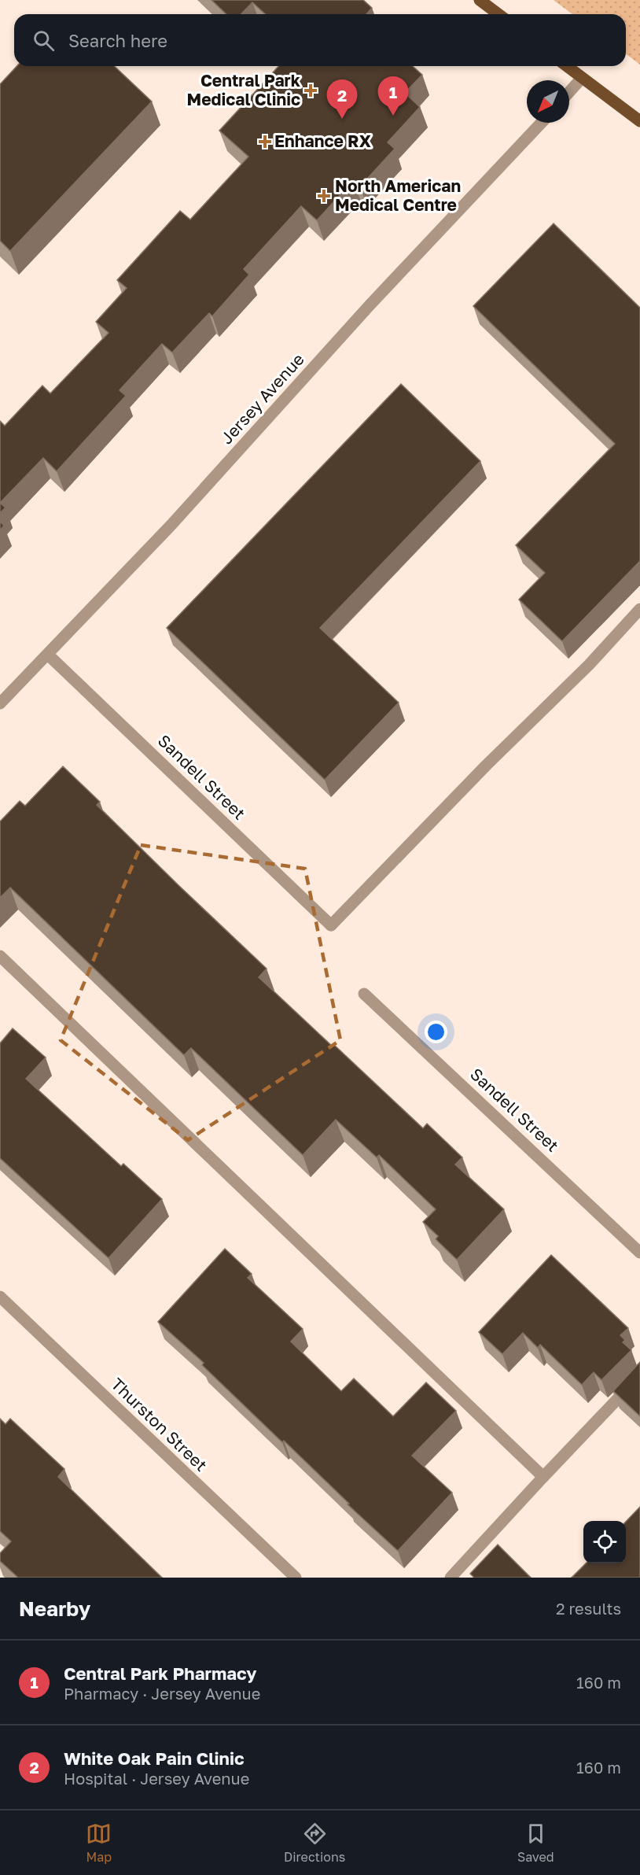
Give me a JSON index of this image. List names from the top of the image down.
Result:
{
  "streets": {
    "street": ["Jersey Avenue", "Sandell Street", "Thurston Street"]
  },
  "crossings": [
    ["Jersey Avenue", "Sandell Street"]
  ],
  "places": {
    "health": ["Central Park Medical Clinic", "Enhance RX", "North American Medical Centre"]
  },
  "north": "bottom left",
  "page": {
    "search": "Search here",
    "pins": ["1", "2"],
    "heading": ["Nearby", "2 results"],
    "list": [
      {
        "mark": "1",
        "name": "Central Park Pharmacy",
        "note": "Pharmacy · Jersey Avenue",
        "value": "160 m"
      },
      {
        "mark": "2",
        "name": "White Oak Pain Clinic",
        "note": "Hospital · Jersey Avenue",
        "value": "160 m"
      }
    ],
    "nav": ["Map", "Directions", "Saved"]
  }
}
